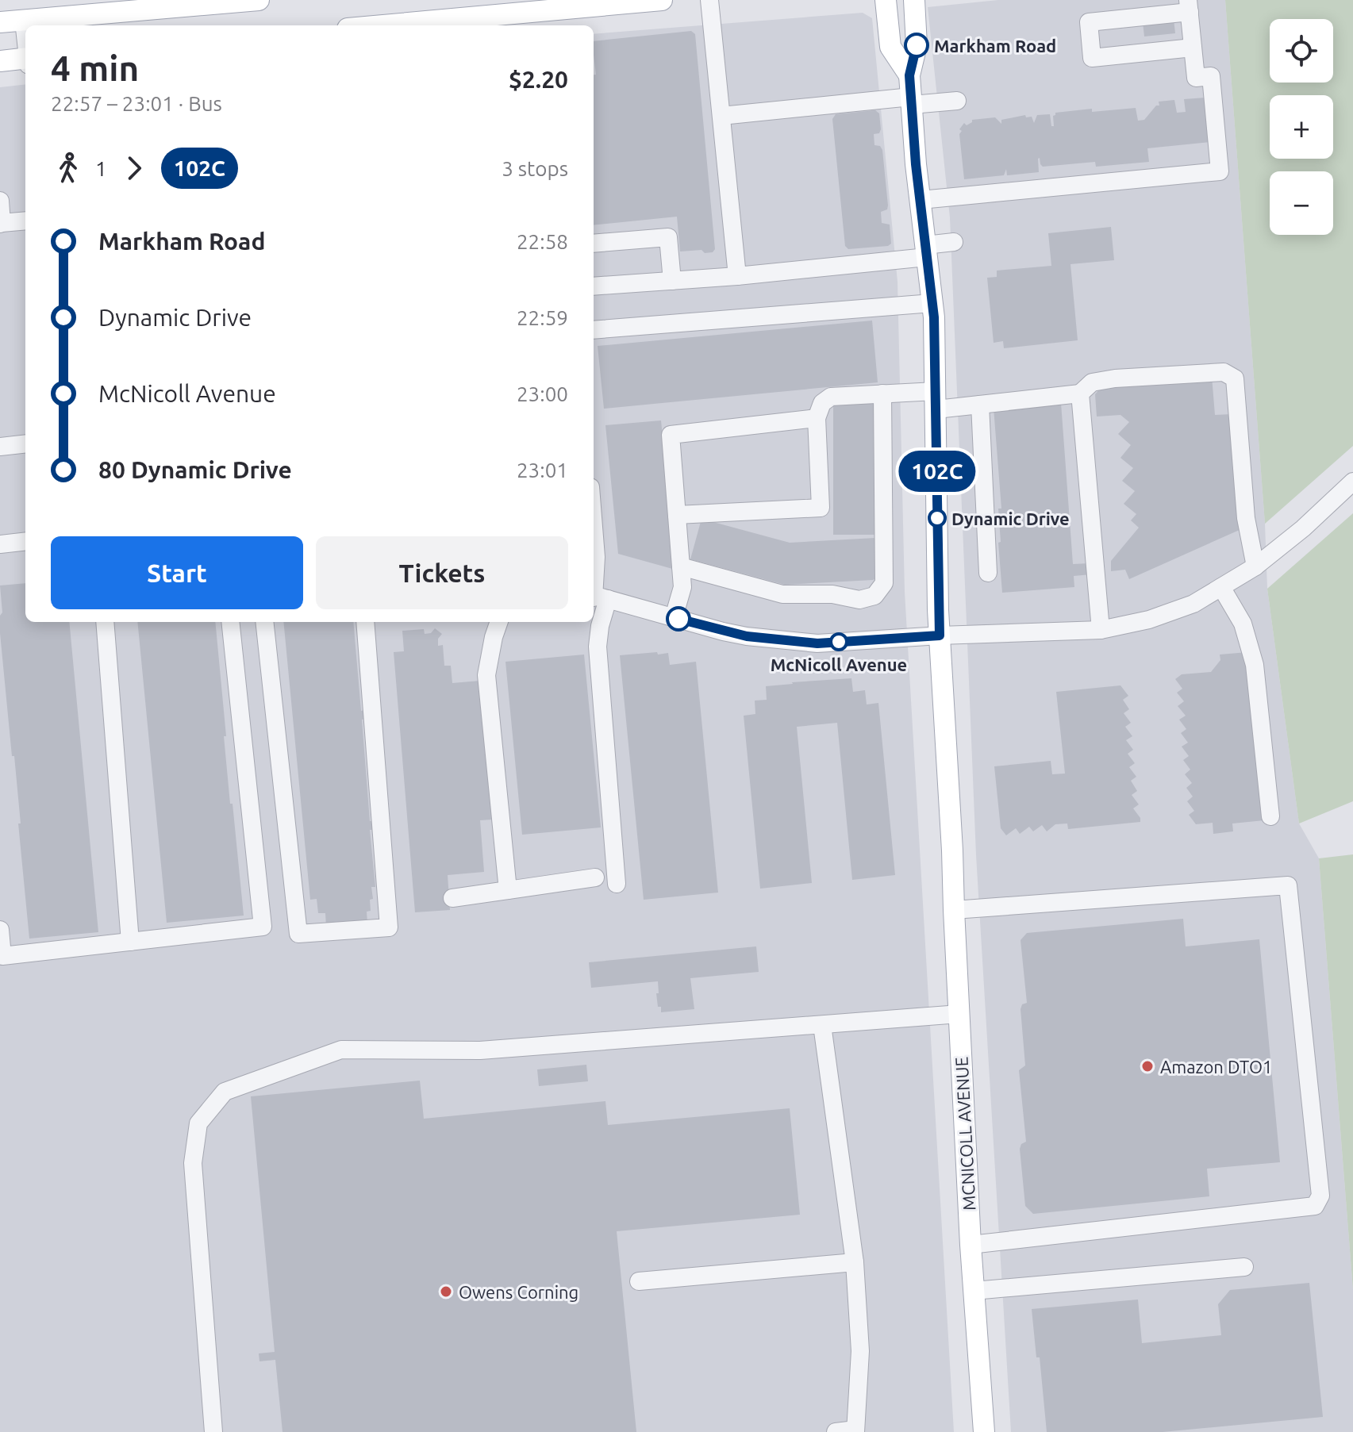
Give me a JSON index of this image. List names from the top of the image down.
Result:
{
  "streets": {
    "main road": ["MCNICOLL AVENUE"]
  },
  "places": [
    "Markham Road",
    "Dynamic Drive",
    "McNicoll Avenue",
    "Amazon DTO1",
    "Owens Corning"
  ],
  "lines": ["bus line 102C"],
  "page": {
    "on_map": "102C",
    "map_buttons": ["+", "−"],
    "heading": ["4 min", "22:57 – 23:01 · Bus", "$2.20"],
    "legs": ["1", "102C", "3 stops"],
    "list": [
      {
        "name": "Markham Road",
        "value": "22:58"
      },
      {
        "name": "Dynamic Drive",
        "value": "22:59"
      },
      {
        "name": "McNicoll Avenue",
        "value": "23:00"
      },
      {
        "name": "80 Dynamic Drive",
        "value": "23:01"
      }
    ],
    "buttons": ["Start", "Tickets"]
  }
}
